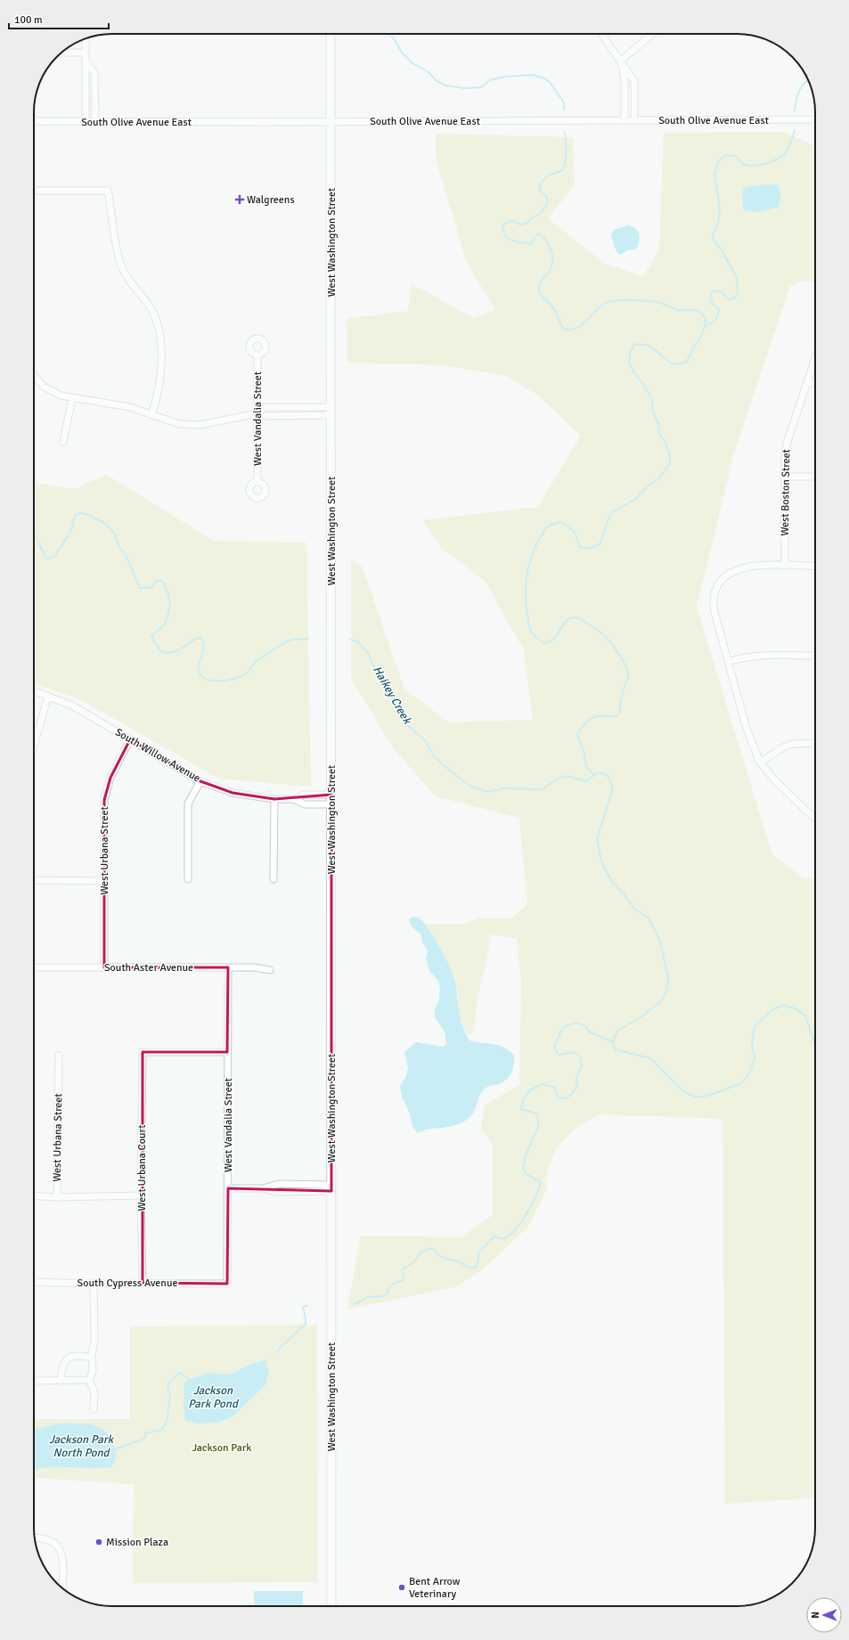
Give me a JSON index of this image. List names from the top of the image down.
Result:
{
  "streets": {
    "main road": ["West Washington Street"],
    "street": [
      "South Olive Avenue East",
      "West Vandalia Street",
      "West Boston Street",
      "South Willow Avenue",
      "West Urbana Street",
      "South Aster Avenue",
      "West Urbana Court",
      "South Cypress Avenue"
    ]
  },
  "crossings": [
    ["South Olive Avenue East", "West Washington Street"],
    ["West Washington Street", "South Willow Avenue"],
    ["West Vandalia Street", "South Aster Avenue"],
    ["West Vandalia Street", "West Urbana Court"],
    ["West Vandalia Street", "South Cypress Avenue"],
    ["South Willow Avenue", "West Urbana Street"],
    ["West Urbana Street", "South Aster Avenue"],
    ["West Urbana Court", "South Cypress Avenue"]
  ],
  "water": ["Haikey Creek", "Jackson Park Pond", "Jackson Park North Pond"],
  "parks": ["Jackson Park"],
  "places": {
    "health": ["Walgreens"],
    "other": ["Mission Plaza", "Bent Arrow Veterinary"]
  },
  "scale_bar": "100 m",
  "north": "left"
}
